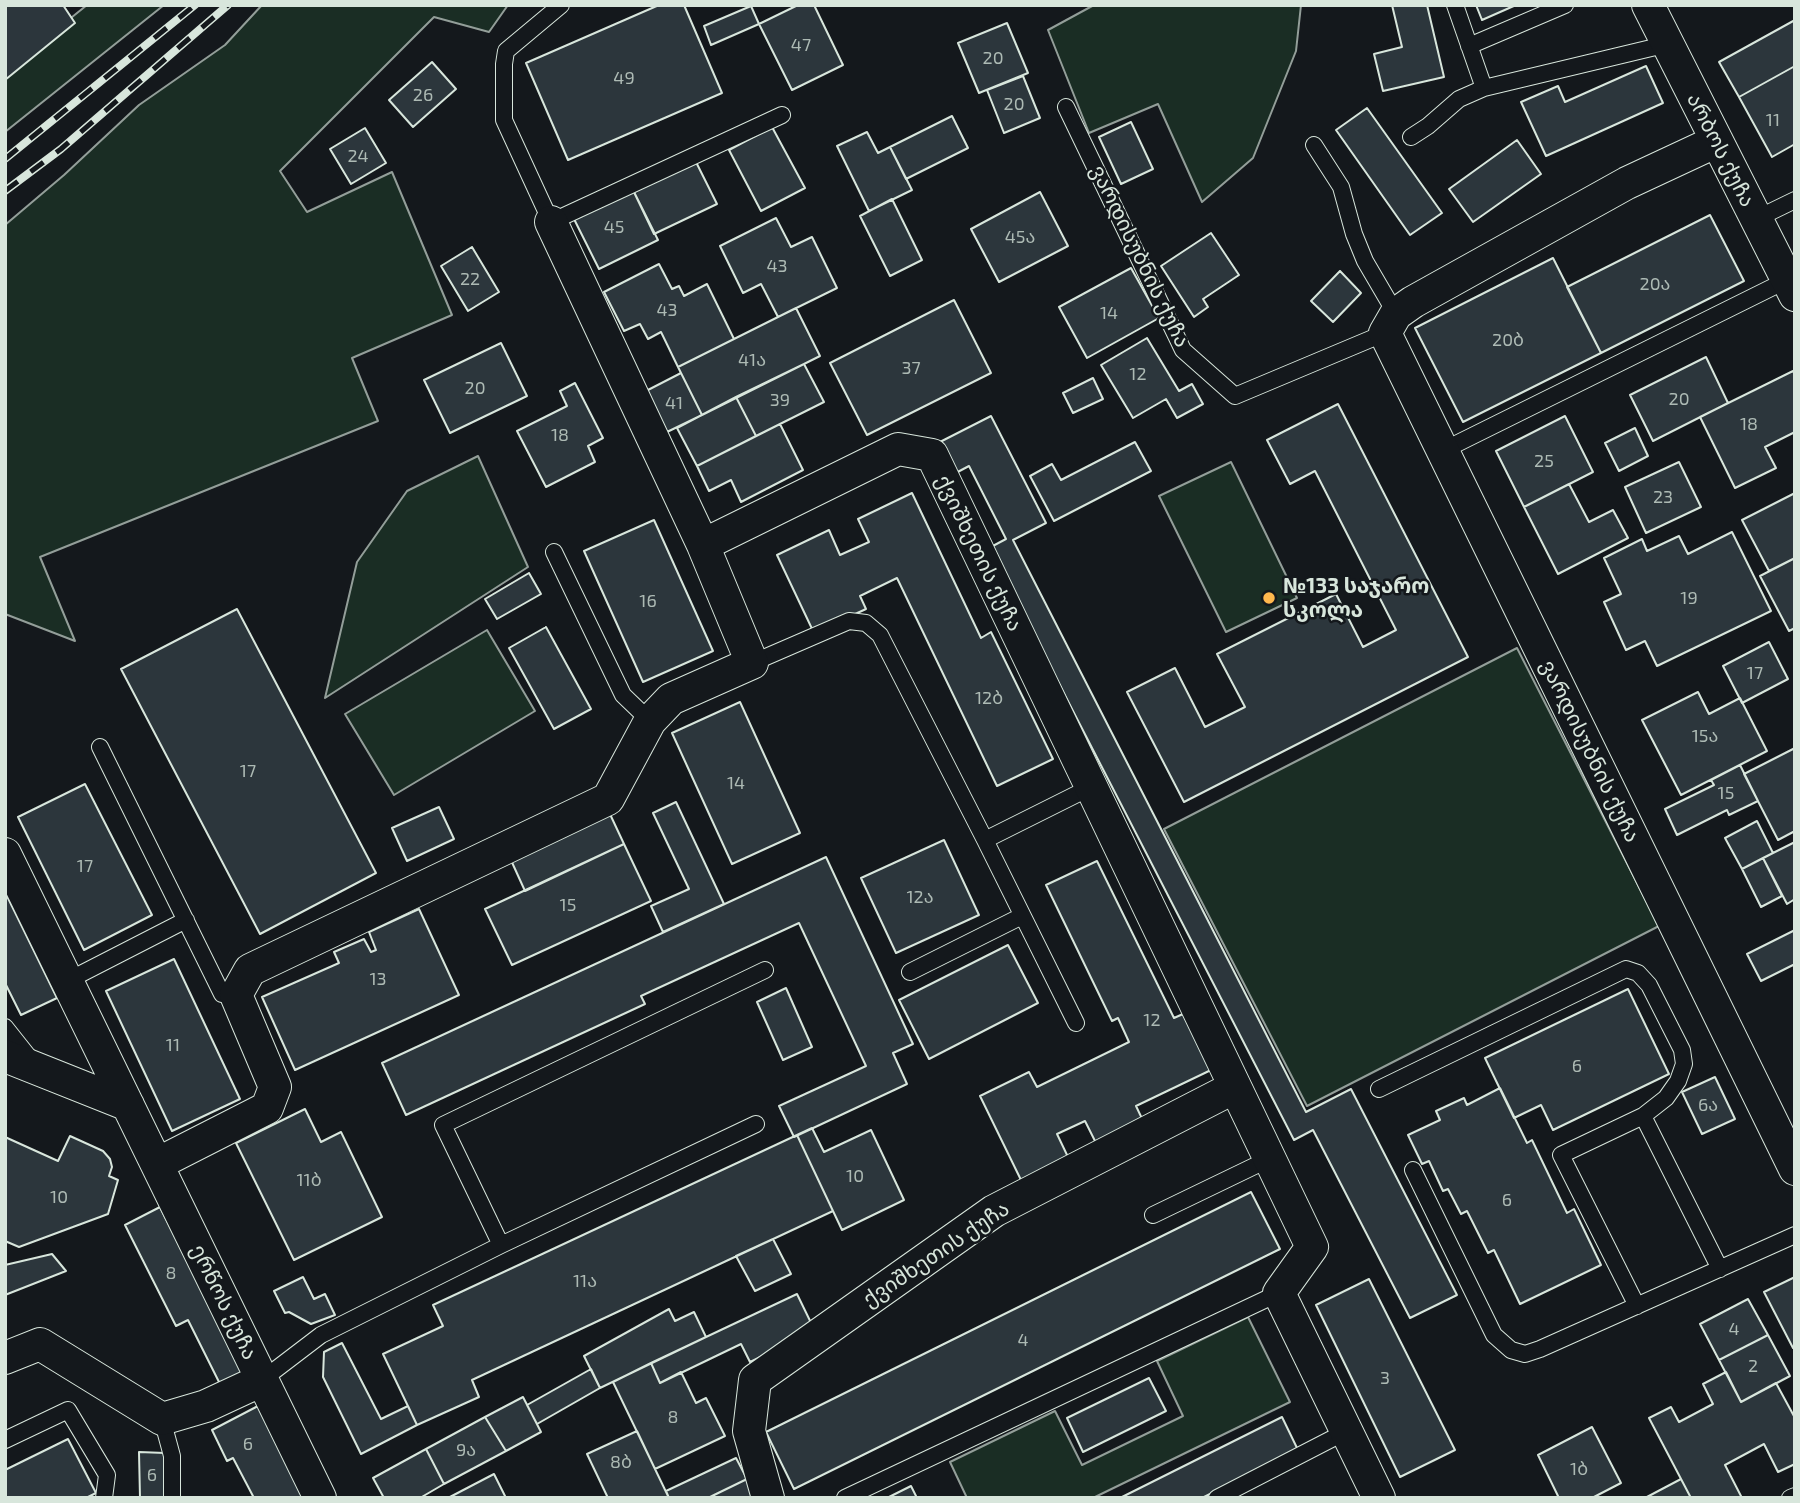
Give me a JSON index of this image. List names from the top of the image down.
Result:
{
  "streets": {
    "street": [
      "არბოს ქუჩა",
      "ვარდისუბნის ქუჩა",
      "ქვიშხეთის ქუჩა",
      "ერწოს ქუჩა"
    ]
  },
  "crossings": [
    ["არბოს ქუჩა", "ვარდისუბნის ქუჩა"]
  ],
  "places": ["№133 საჯარო სკოლა"],
  "house_numbers": [
    "47",
    "20",
    "49",
    "26",
    "20",
    "11",
    "24",
    "45",
    "45ა",
    "43",
    "22",
    "20ა",
    "43",
    "14",
    "20ბ",
    "41ა",
    "37",
    "12",
    "20",
    "20",
    "39",
    "41",
    "18",
    "18",
    "25",
    "23",
    "19",
    "16",
    "17",
    "12ბ",
    "15ა",
    "17",
    "14",
    "15",
    "17",
    "12ა",
    "15",
    "13",
    "12",
    "11",
    "6",
    "6ა",
    "10",
    "11ბ",
    "10",
    "6",
    "8",
    "11ა",
    "4",
    "4",
    "2",
    "3",
    "8",
    "6",
    "9ა",
    "8ბ",
    "1ბ",
    "6"
  ]
}
